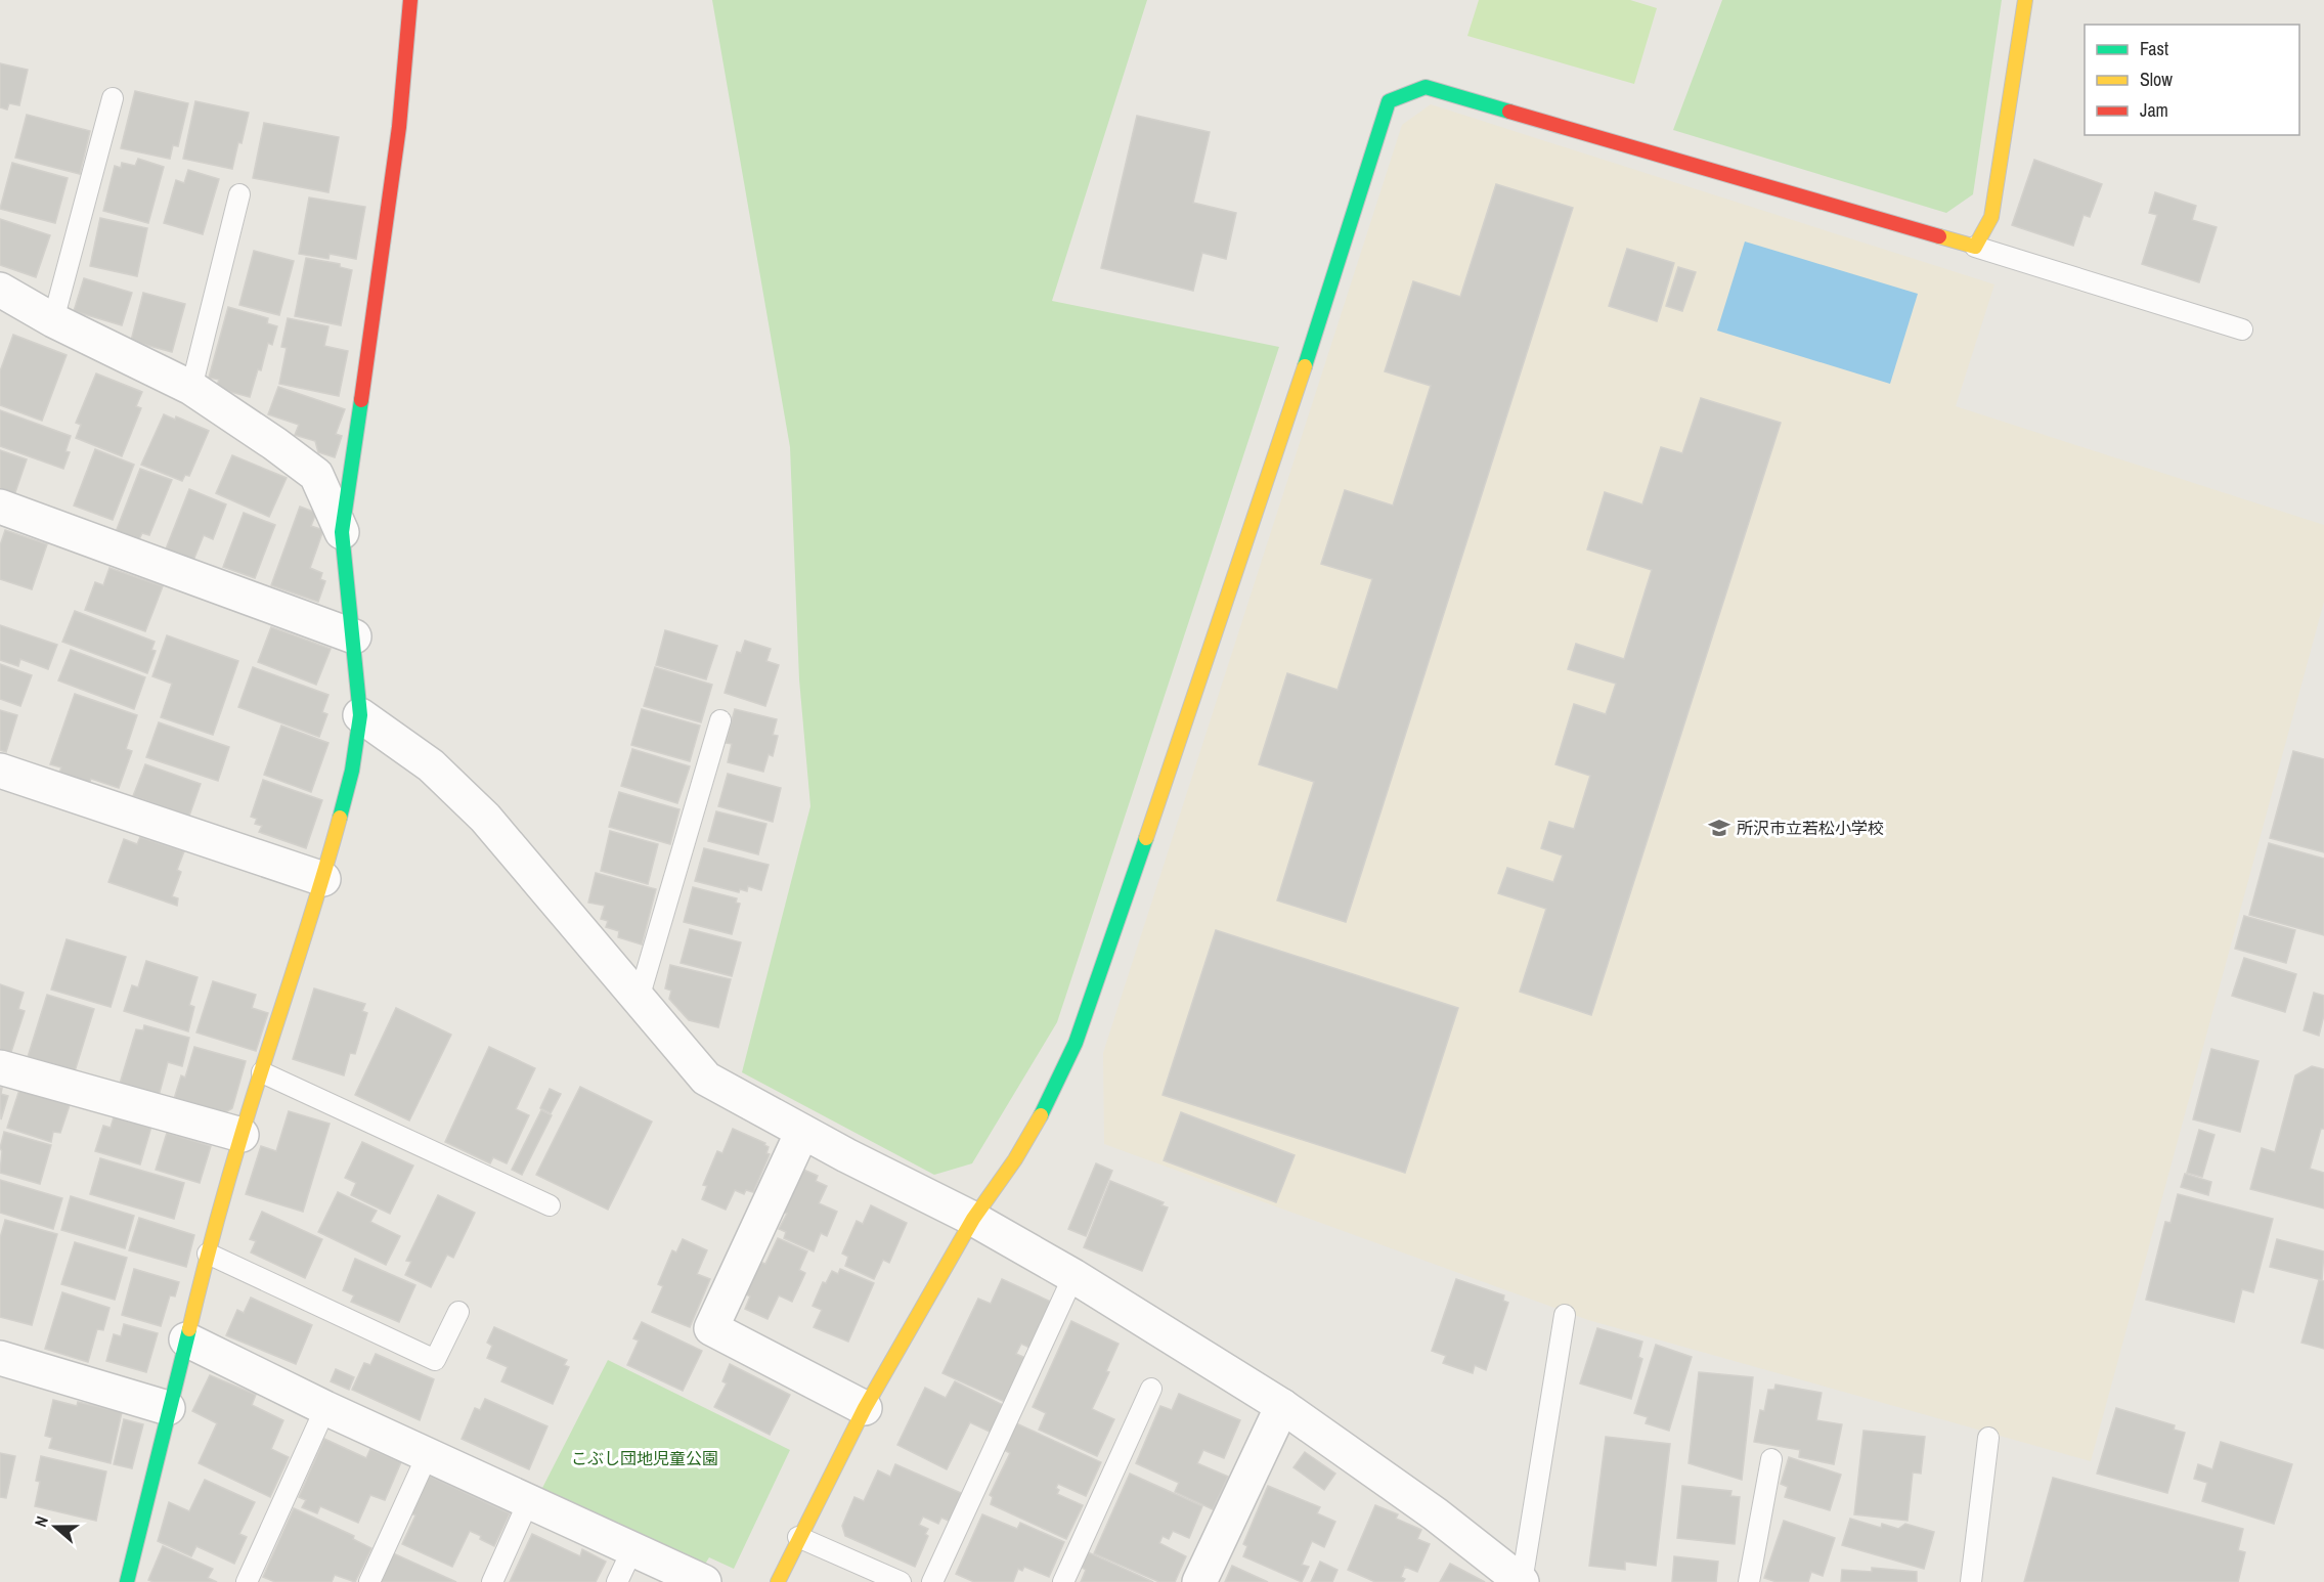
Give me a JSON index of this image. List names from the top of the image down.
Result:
{
  "parks": ["こぶし団地児童公園"],
  "places": {
    "school or university": ["所沢市立若松小学校"]
  },
  "legend": ["Fast", "Slow", "Jam"],
  "north": "left"
}
